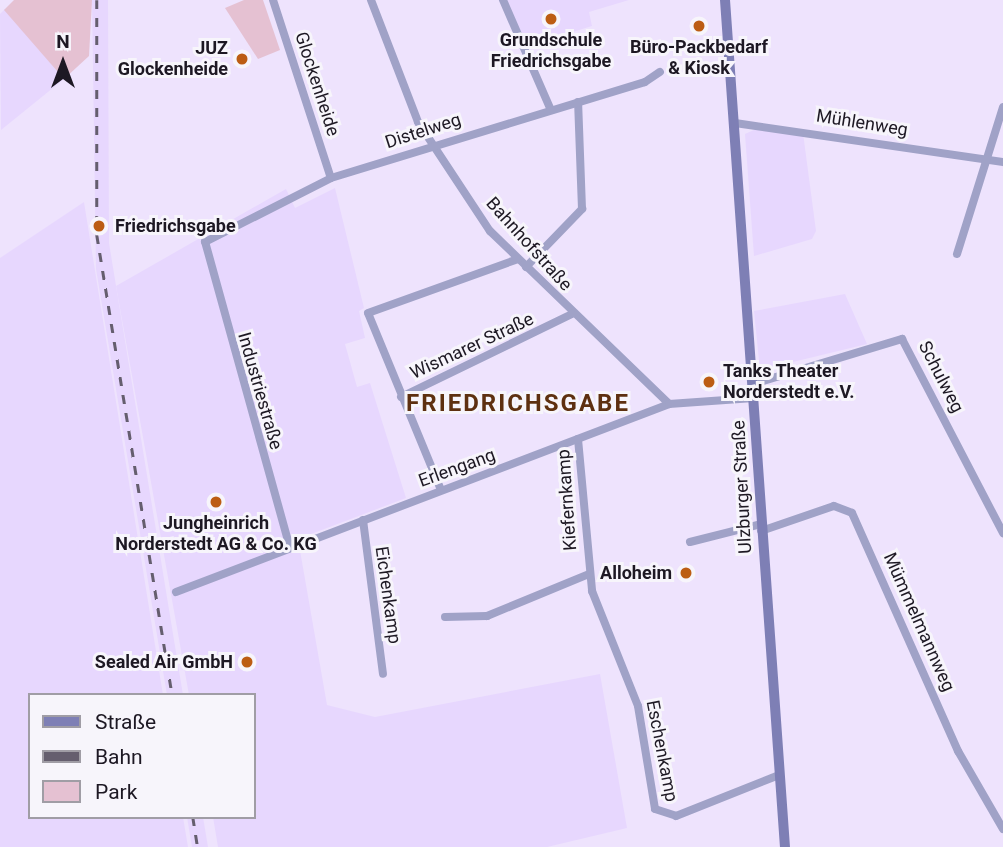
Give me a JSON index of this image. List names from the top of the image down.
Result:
{
  "streets": {
    "main road": ["Ulzburger Straße"],
    "street": [
      "Glockenheide",
      "Mühlenweg",
      "Distelweg",
      "Bahnhofstraße",
      "Wismarer Straße",
      "Schulweg",
      "Industriestraße",
      "Erlengang",
      "Kiefernkamp",
      "Eichenkamp",
      "Mümmelmannweg",
      "Eschenkamp"
    ]
  },
  "crossings": [
    ["Glockenheide", "Distelweg"],
    ["Mühlenweg", "Ulzburger Straße"],
    ["Distelweg", "Bahnhofstraße"],
    ["Distelweg", "Industriestraße"],
    ["Bahnhofstraße", "Wismarer Straße"],
    ["Bahnhofstraße", "Erlengang"],
    ["Wismarer Straße", "Erlengang"],
    ["Schulweg", "Ulzburger Straße"],
    ["Industriestraße", "Erlengang"],
    ["Erlengang", "Ulzburger Straße"],
    ["Erlengang", "Kiefernkamp"],
    ["Erlengang", "Eichenkamp"],
    ["Ulzburger Straße", "Mümmelmannweg"],
    ["Ulzburger Straße", "Eschenkamp"],
    ["Kiefernkamp", "Eschenkamp"]
  ],
  "districts": ["FRIEDRICHSGABE"],
  "places": [
    "Grundschule Friedrichsgabe",
    "Büro-Packbedarf & Kiosk",
    "JUZ Glockenheide",
    "Friedrichsgabe",
    "Tanks Theater Norderstedt e.V.",
    "Jungheinrich Norderstedt AG & Co. KG",
    "Alloheim",
    "Sealed Air GmbH"
  ],
  "legend": ["Straße", "Bahn", "Park"],
  "north": "top"
}
